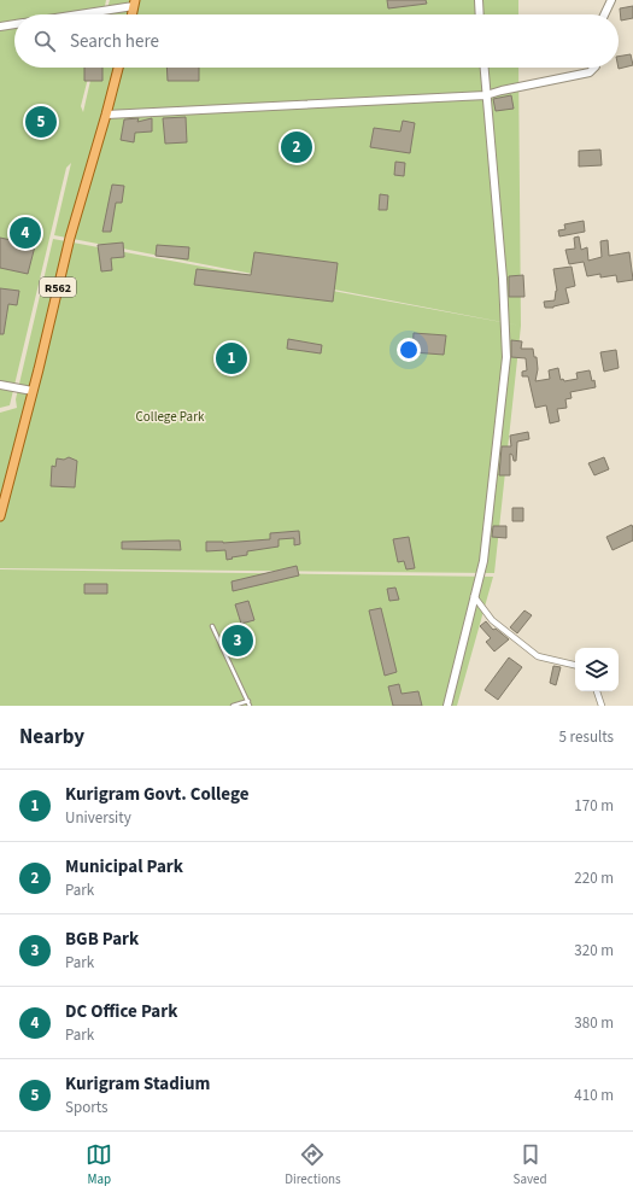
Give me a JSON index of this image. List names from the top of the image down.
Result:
{
  "streets": {
    "main road": ["R562"]
  },
  "parks": ["College Park"],
  "page": {
    "search": "Search here",
    "pins": [
      "5",
      "2",
      "4",
      "1",
      "3"
    ],
    "heading": ["Nearby", "5 results"],
    "list": [
      {
        "mark": "1",
        "name": "Kurigram Govt. College",
        "note": "University",
        "value": "170 m"
      },
      {
        "mark": "2",
        "name": "Municipal Park",
        "note": "Park",
        "value": "220 m"
      },
      {
        "mark": "3",
        "name": "BGB Park",
        "note": "Park",
        "value": "320 m"
      },
      {
        "mark": "4",
        "name": "DC Office Park",
        "note": "Park",
        "value": "380 m"
      },
      {
        "mark": "5",
        "name": "Kurigram Stadium",
        "note": "Sports",
        "value": "410 m"
      }
    ],
    "nav": ["Map", "Directions", "Saved"]
  }
}
